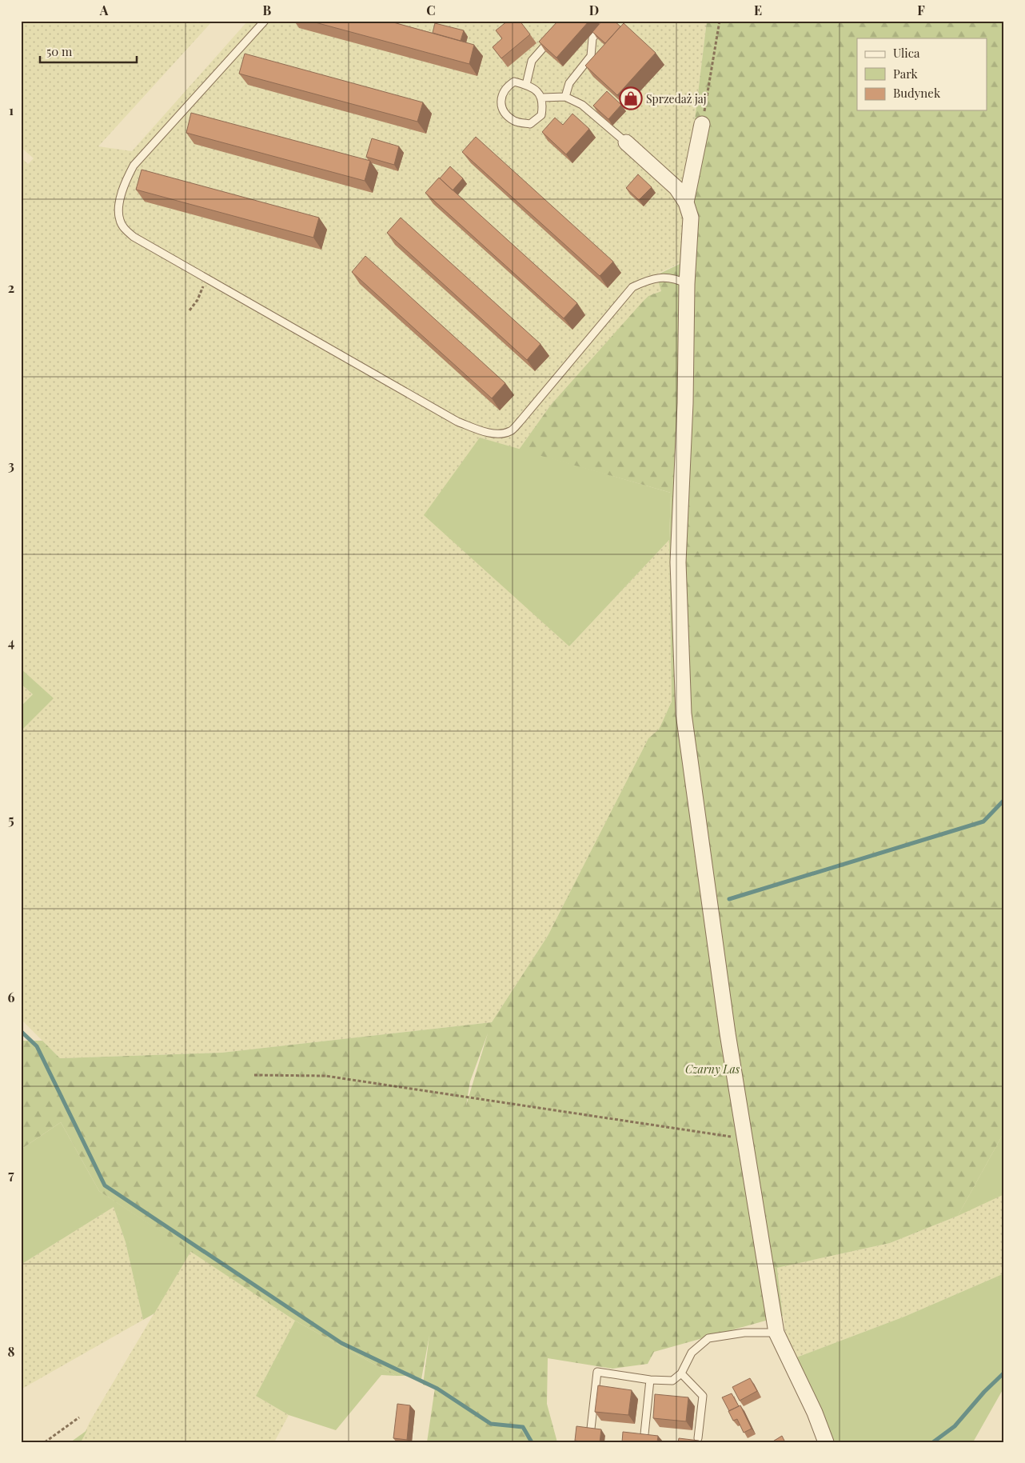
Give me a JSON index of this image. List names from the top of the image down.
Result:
{
  "parks": ["Czarny Las"],
  "places": {
    "shop": ["Sprzedaż jaj"]
  },
  "legend": ["Ulica", "Park", "Budynek"],
  "scale_bar": "50 m",
  "grid": {
    "columns": [
      "A",
      "B",
      "C",
      "D",
      "E",
      "F"
    ],
    "rows": [
      "1",
      "2",
      "3",
      "4",
      "5",
      "6",
      "7",
      "8"
    ]
  }
}
